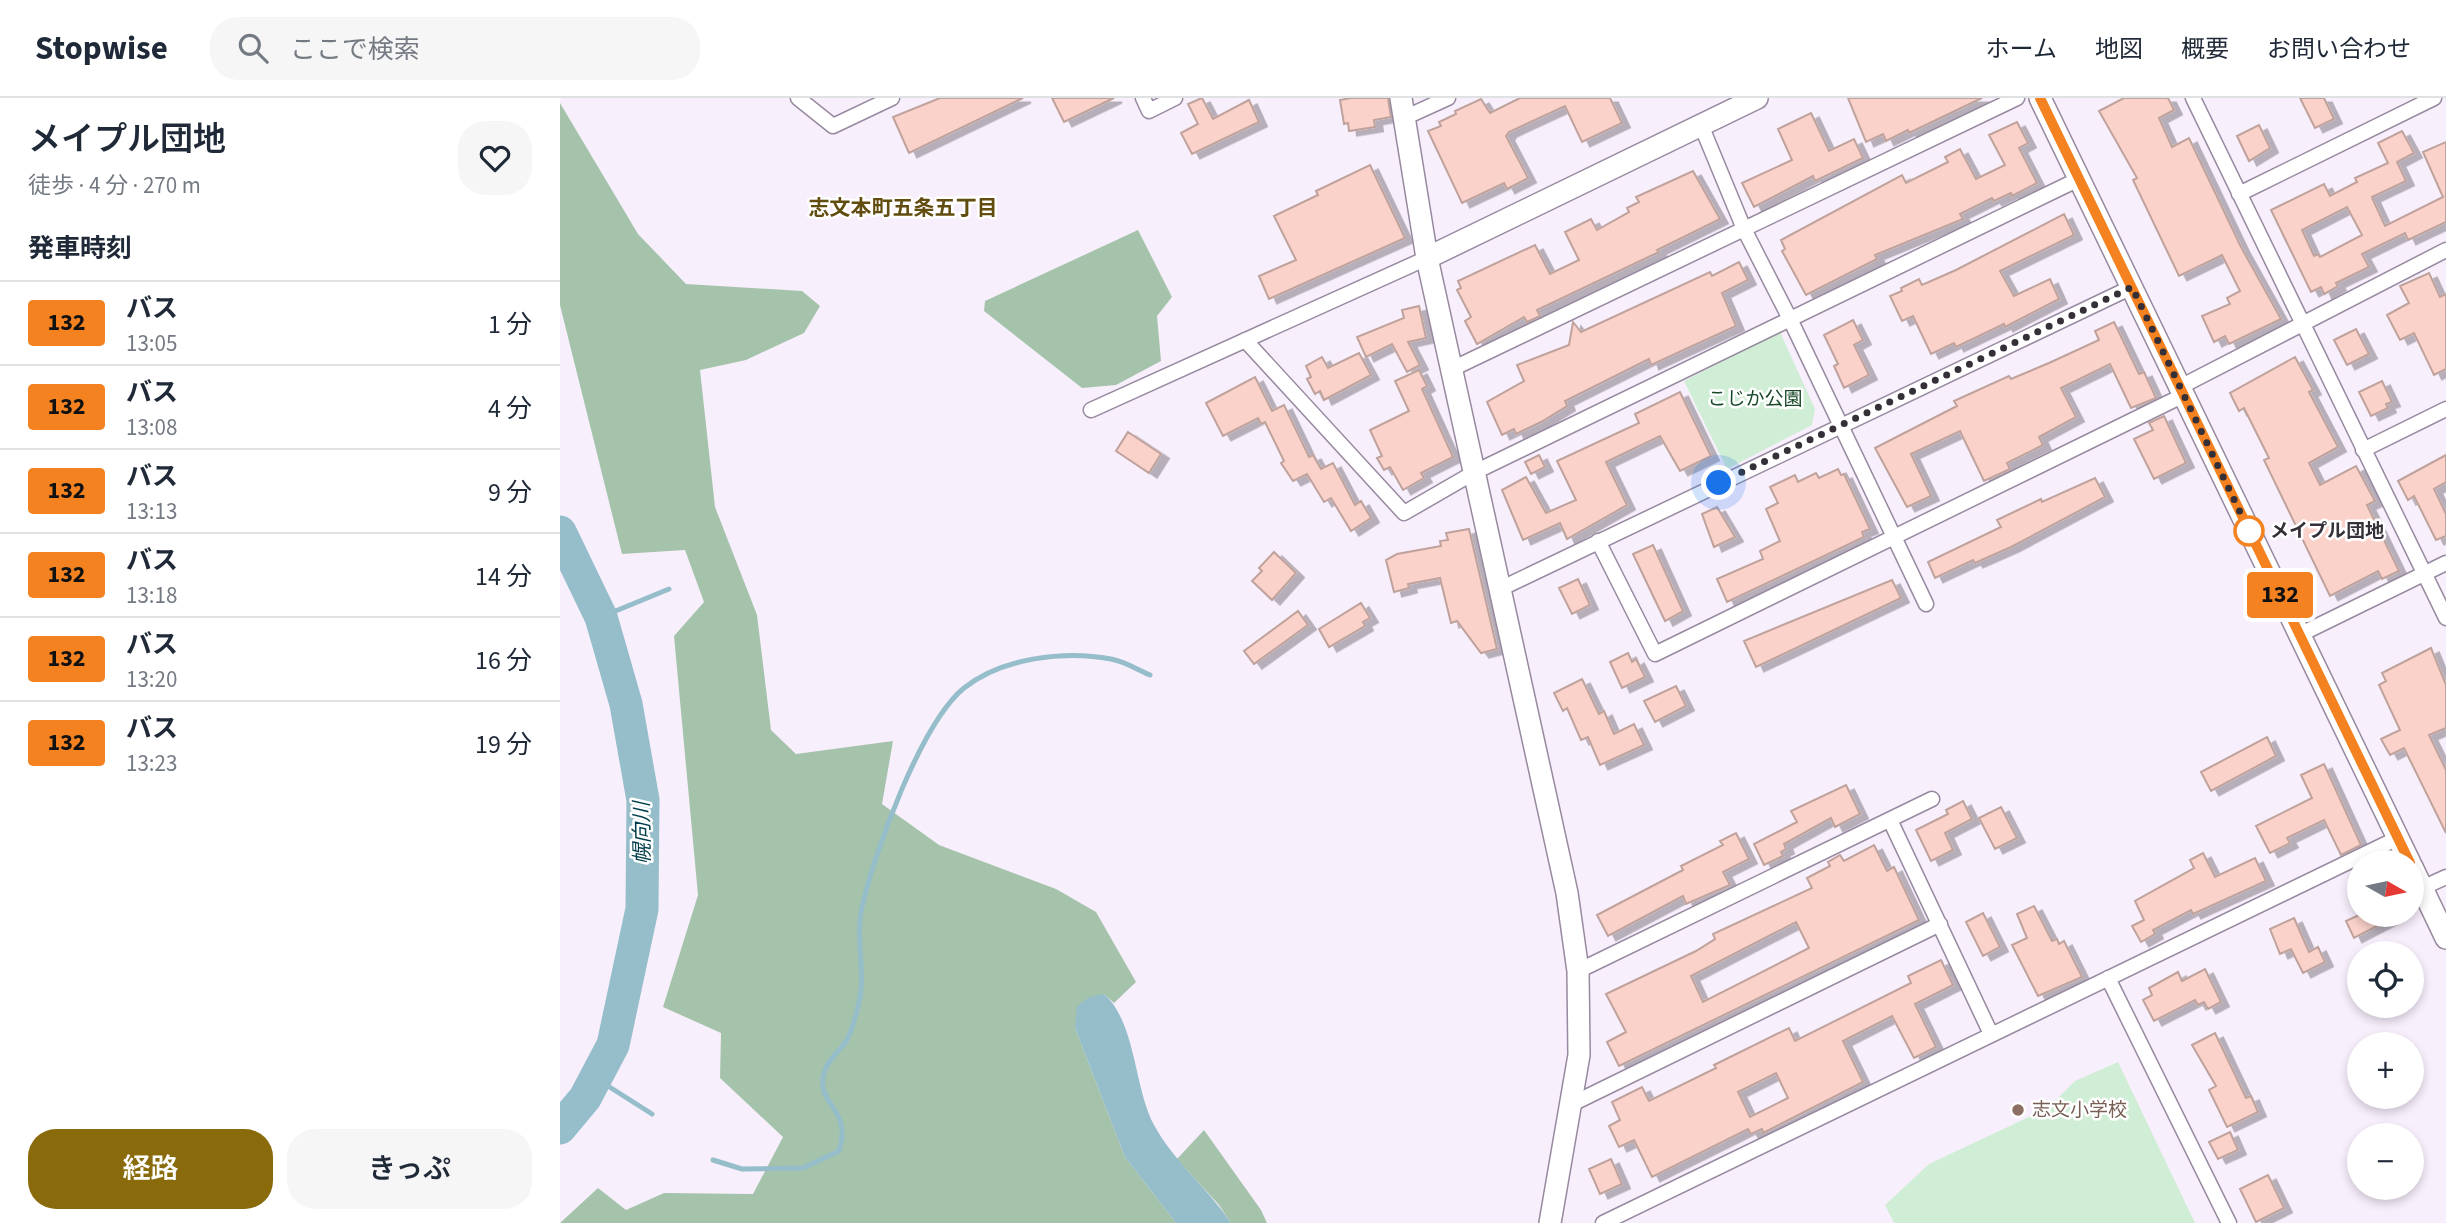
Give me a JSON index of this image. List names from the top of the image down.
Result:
{
  "districts": ["志文本町五条五丁目"],
  "water": ["幌向川"],
  "parks": ["こじか公園"],
  "places": ["メイプル団地", "志文小学校"],
  "lines": ["bus line 132"],
  "north": "right",
  "page": {
    "header": "Stopwise",
    "search": "ここで検索",
    "nav": [
      "ホーム",
      "地図",
      "概要",
      "お問い合わせ"
    ],
    "heading": [
      ["メイプル団地", "徒歩 · 4 分 · 270 m"],
      "発車時刻"
    ],
    "on_map": "132",
    "list": [
      {
        "mark": "132",
        "name": "バス",
        "note": "13:05",
        "value": "1 分"
      },
      {
        "mark": "132",
        "name": "バス",
        "note": "13:08",
        "value": "4 分"
      },
      {
        "mark": "132",
        "name": "バス",
        "note": "13:13",
        "value": "9 分"
      },
      {
        "mark": "132",
        "name": "バス",
        "note": "13:18",
        "value": "14 分"
      },
      {
        "mark": "132",
        "name": "バス",
        "note": "13:20",
        "value": "16 分"
      },
      {
        "mark": "132",
        "name": "バス",
        "note": "13:23",
        "value": "19 分"
      }
    ],
    "map_buttons": ["+", "−"],
    "buttons": ["経路", "きっぷ"]
  }
}
